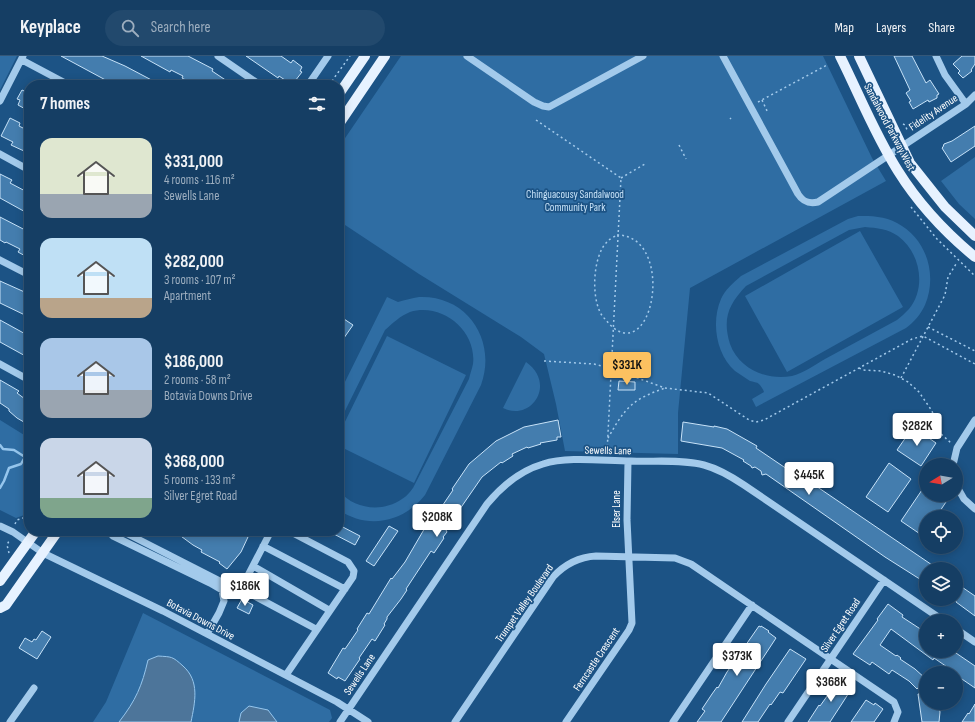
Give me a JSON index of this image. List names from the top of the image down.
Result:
{
  "streets": {
    "main road": ["Sandalwood Parkway West"],
    "street": [
      "Fidelity Avenue",
      "Sewells Lane",
      "Elser Lane",
      "Trumpet Valley Boulevard",
      "Botavia Downs Drive",
      "Silver Egret Road",
      "Ferncastle Crescent"
    ]
  },
  "crossings": [
    ["Fidelity Avenue", "Sandalwood Parkway West"],
    ["Sewells Lane", "Elser Lane"],
    ["Sewells Lane", "Botavia Downs Drive"],
    ["Sewells Lane", "Silver Egret Road"],
    ["Elser Lane", "Trumpet Valley Boulevard"],
    ["Elser Lane", "Ferncastle Crescent"],
    ["Trumpet Valley Boulevard", "Silver Egret Road"],
    ["Trumpet Valley Boulevard", "Ferncastle Crescent"]
  ],
  "parks": ["Chinguacousy Sandalwood Community Park"],
  "north": "left",
  "page": {
    "header": "Keyplace",
    "search": "Search here",
    "nav": ["Map", "Layers", "Share"],
    "heading": "7 homes",
    "list": [
      {
        "name": "$331,000",
        "note": "4 rooms · 116 m² · Sewells Lane"
      },
      {
        "name": "$282,000",
        "note": "3 rooms · 107 m² · Apartment"
      },
      {
        "name": "$186,000",
        "note": "2 rooms · 58 m² · Botavia Downs Drive"
      },
      {
        "name": "$368,000",
        "note": "5 rooms · 133 m² · Silver Egret Road"
      }
    ],
    "price": [
      "$331K",
      "$282K",
      "$445K",
      "$208K",
      "$186K",
      "$373K",
      "$368K"
    ],
    "map_buttons": ["+", "−"]
  }
}
